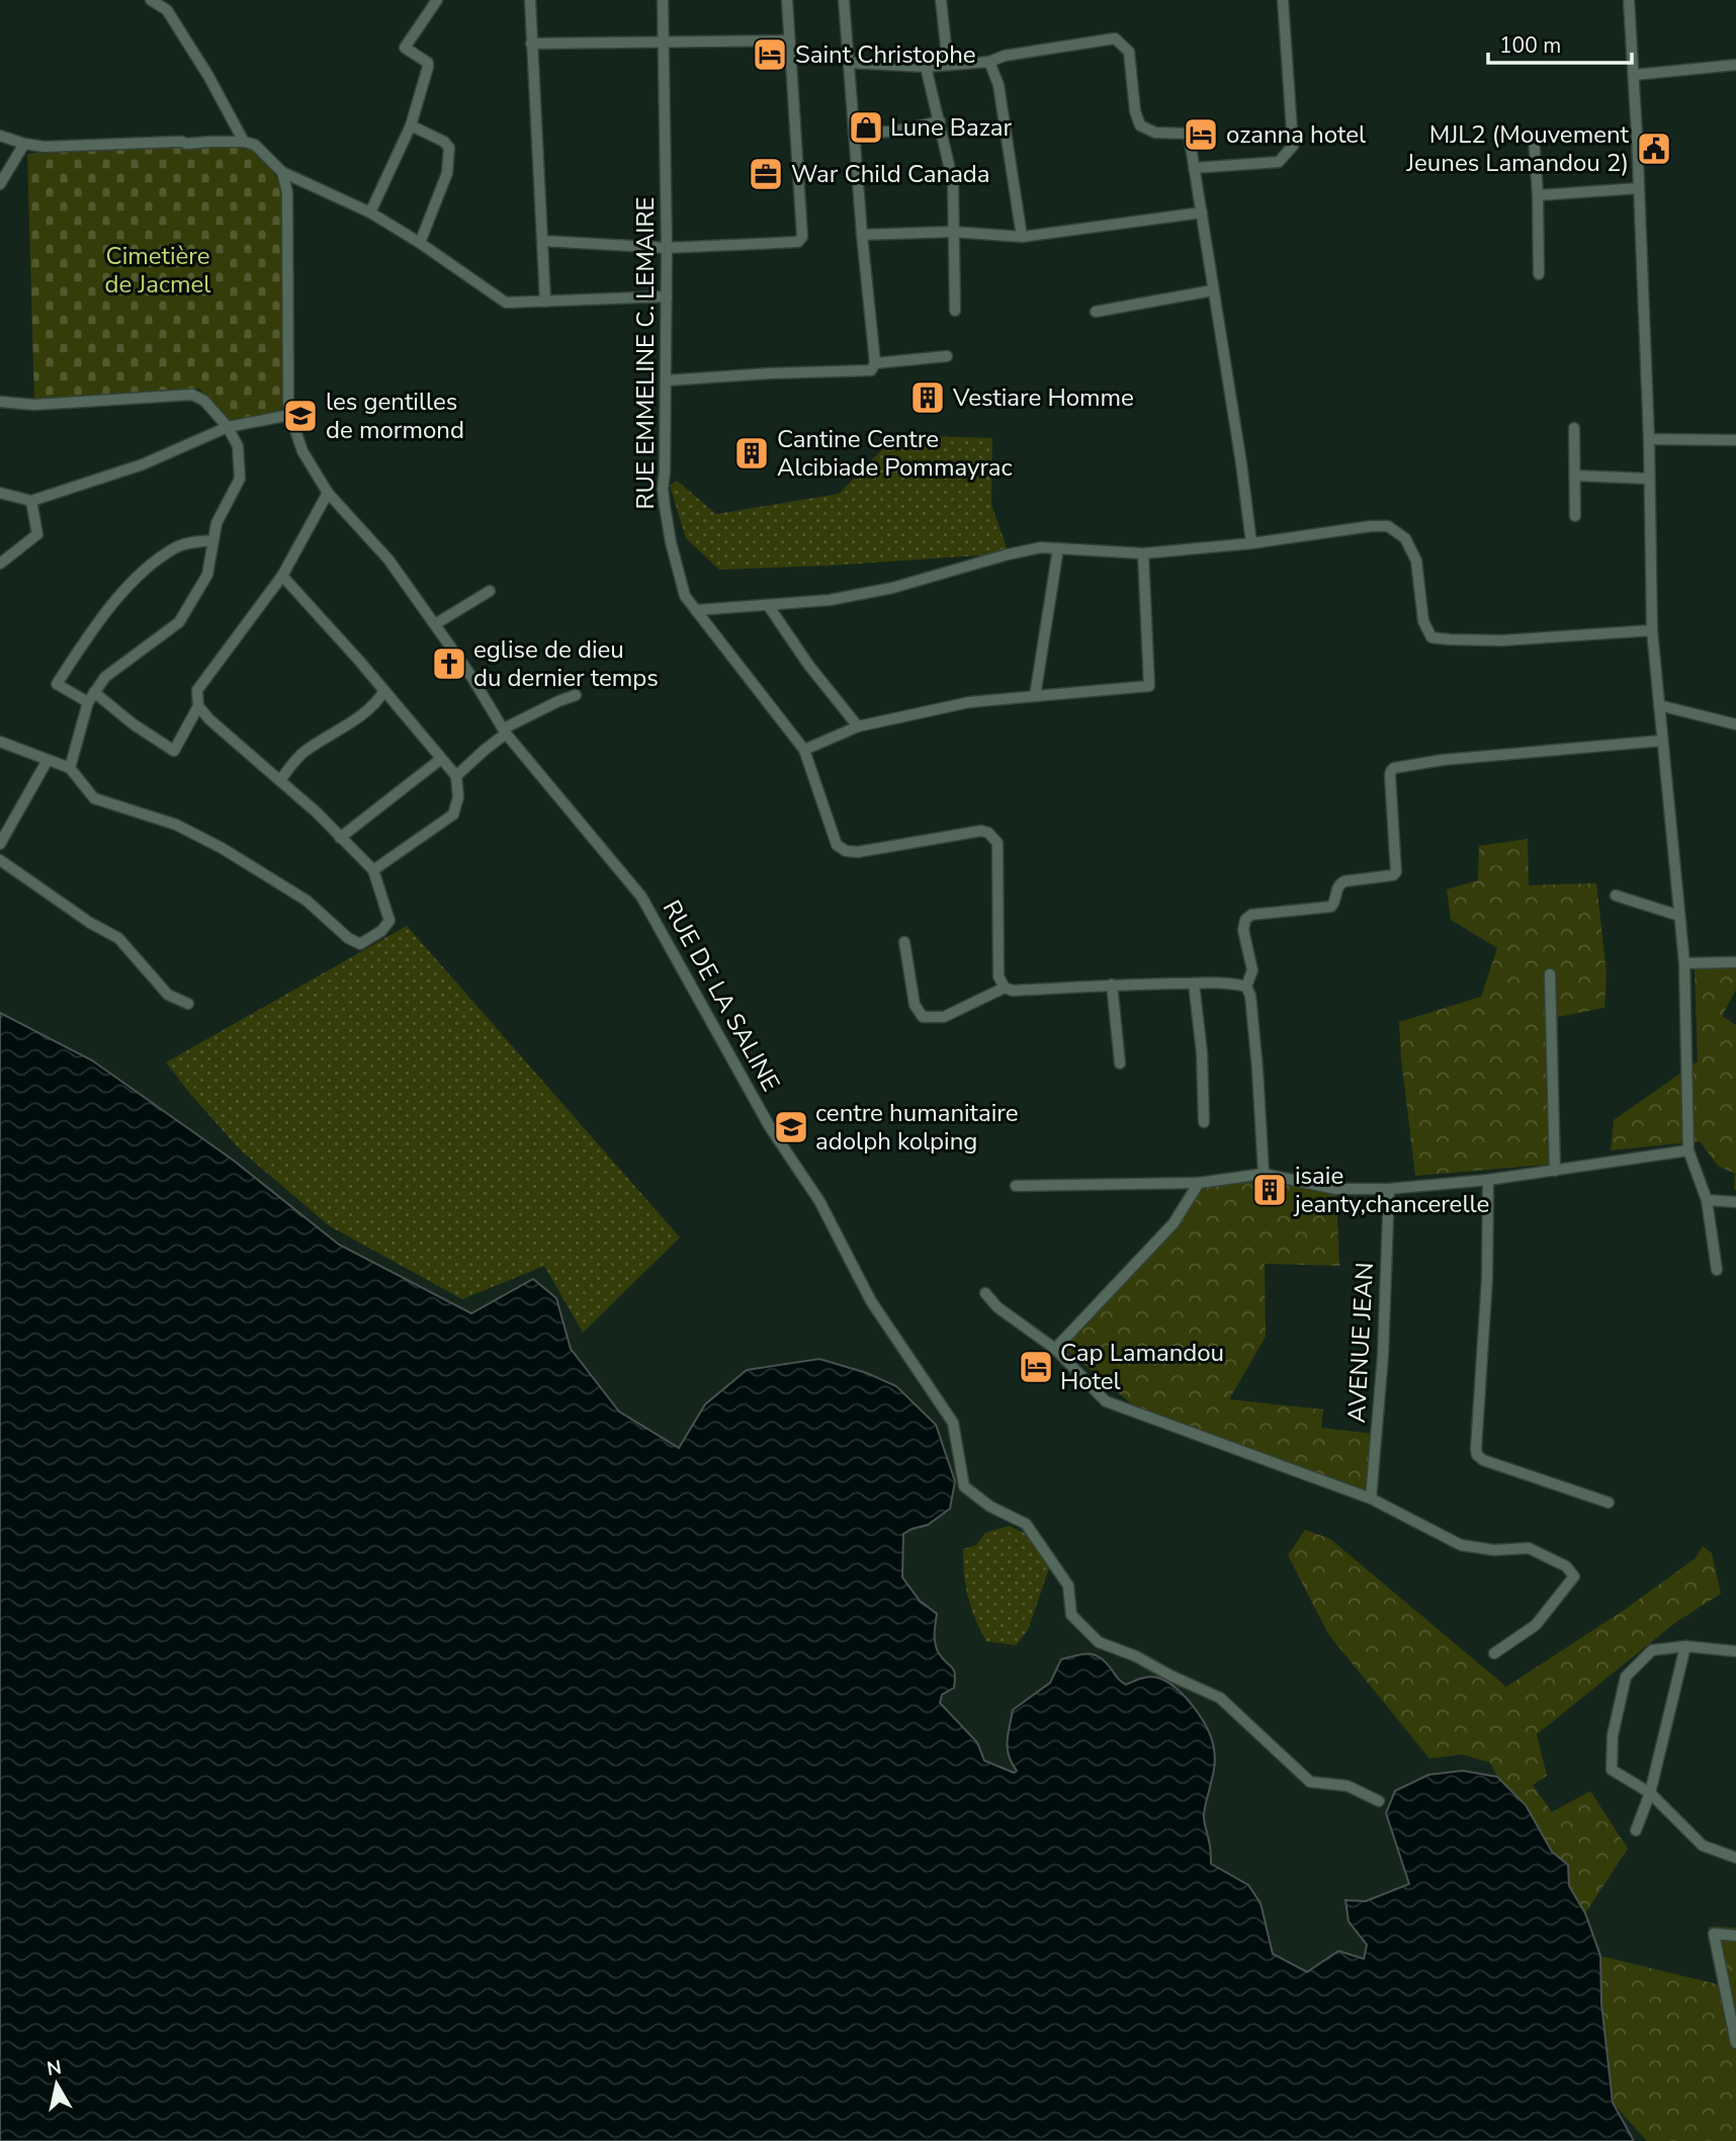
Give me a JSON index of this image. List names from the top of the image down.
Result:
{
  "streets": {
    "street": ["RUE EMMELINE C. LEMAIRE", "RUE DE LA SALINE", "AVENUE JEAN"]
  },
  "parks": ["Cimetière de Jacmel"],
  "places": {
    "hotel": ["Saint Christophe", "ozanna hotel", "Cap Lamandou Hotel"],
    "shop": ["Lune Bazar"],
    "public building": ["MJL2 (Mouvement Jeunes Lamandou 2)"],
    "office": ["War Child Canada"],
    "building": ["Vestiare Homme", "Cantine Centre Alcibiade Pommayrac", "isaie jeanty,chancerelle"],
    "school or university": ["les gentilles de mormond", "centre humanitaire adolph kolping"],
    "church": ["eglise de dieu du dernier temps"]
  },
  "scale_bar": "100 m",
  "north": "top"
}
